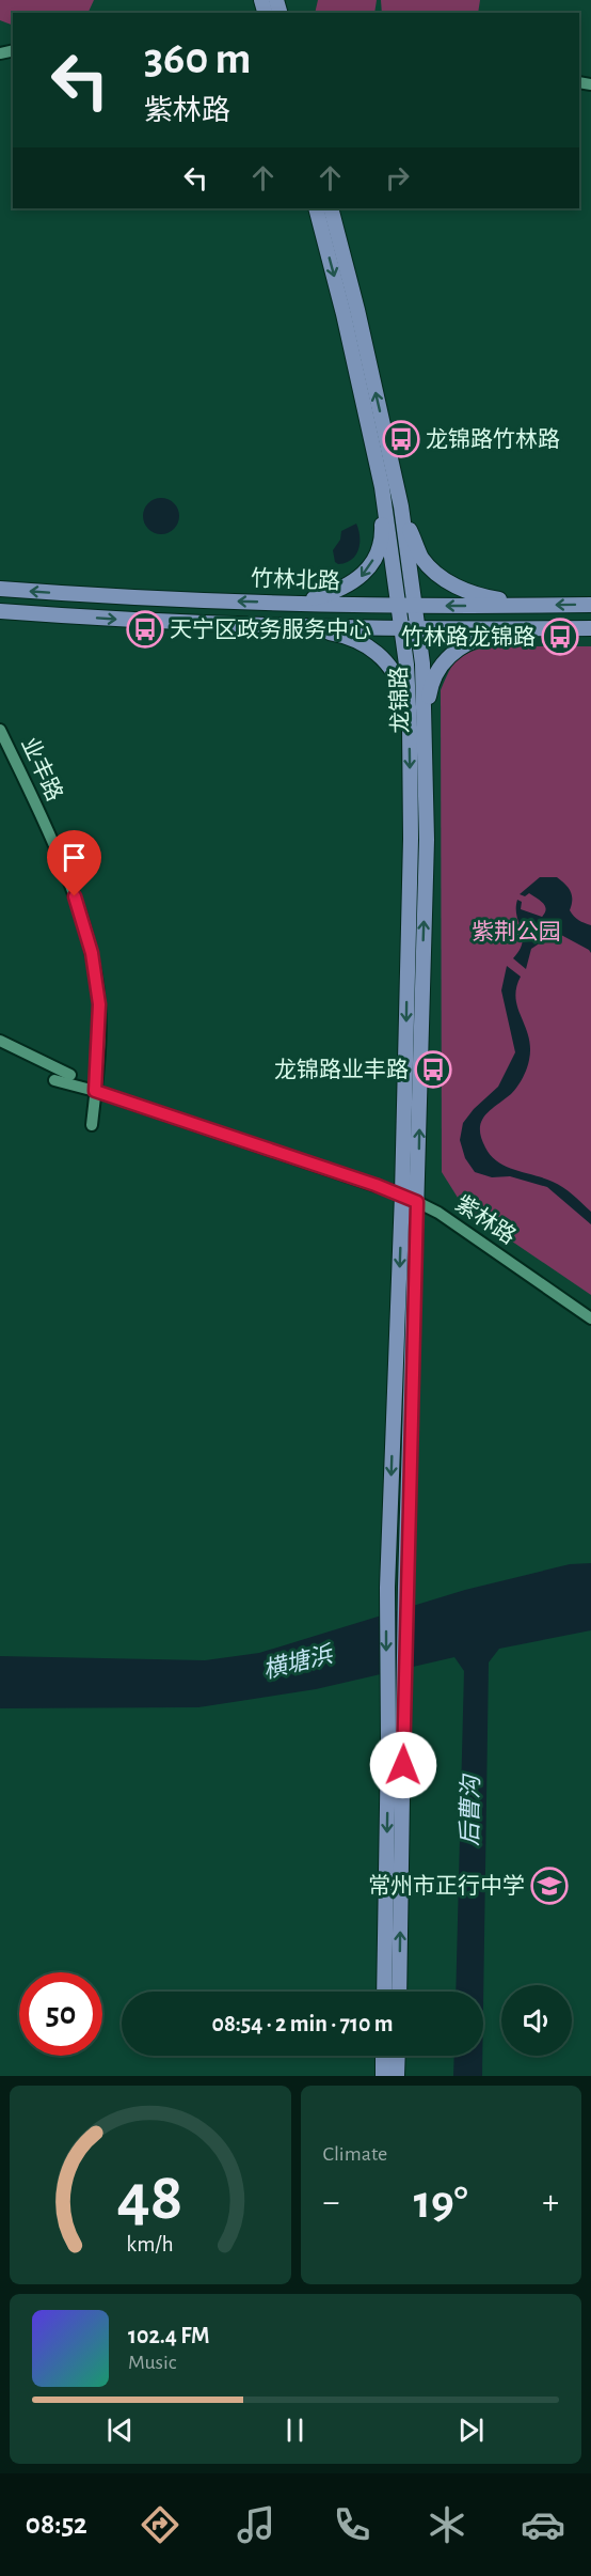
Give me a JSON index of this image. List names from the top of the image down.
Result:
{
  "streets": {
    "main road": ["竹林北路", "龙锦路"],
    "street": ["业丰路", "紫林路"]
  },
  "crossings": [
    ["竹林北路", "龙锦路"],
    ["龙锦路", "紫林路"],
    ["业丰路", "紫林路"]
  ],
  "water": ["横塘浜", "后曹沟"],
  "parks": ["紫荆公园"],
  "places": {
    "bus stop": [
      "龙锦路竹林路",
      "天宁区政务服务中心",
      "竹林路龙锦路",
      "龙锦路业丰路"
    ],
    "school or university": ["常州市正行中学"]
  },
  "page": {
    "turn": ["360 m", "紫林路"],
    "limit": "50",
    "trip": "08:54 · 2 min · 710 m",
    "tile": "Climate",
    "heat": ["−", "19°", "+"],
    "song": ["102.4 FM", "Music"],
    "tabs": "08:52",
    "gauge": ["48", "km/h"]
  }
}
